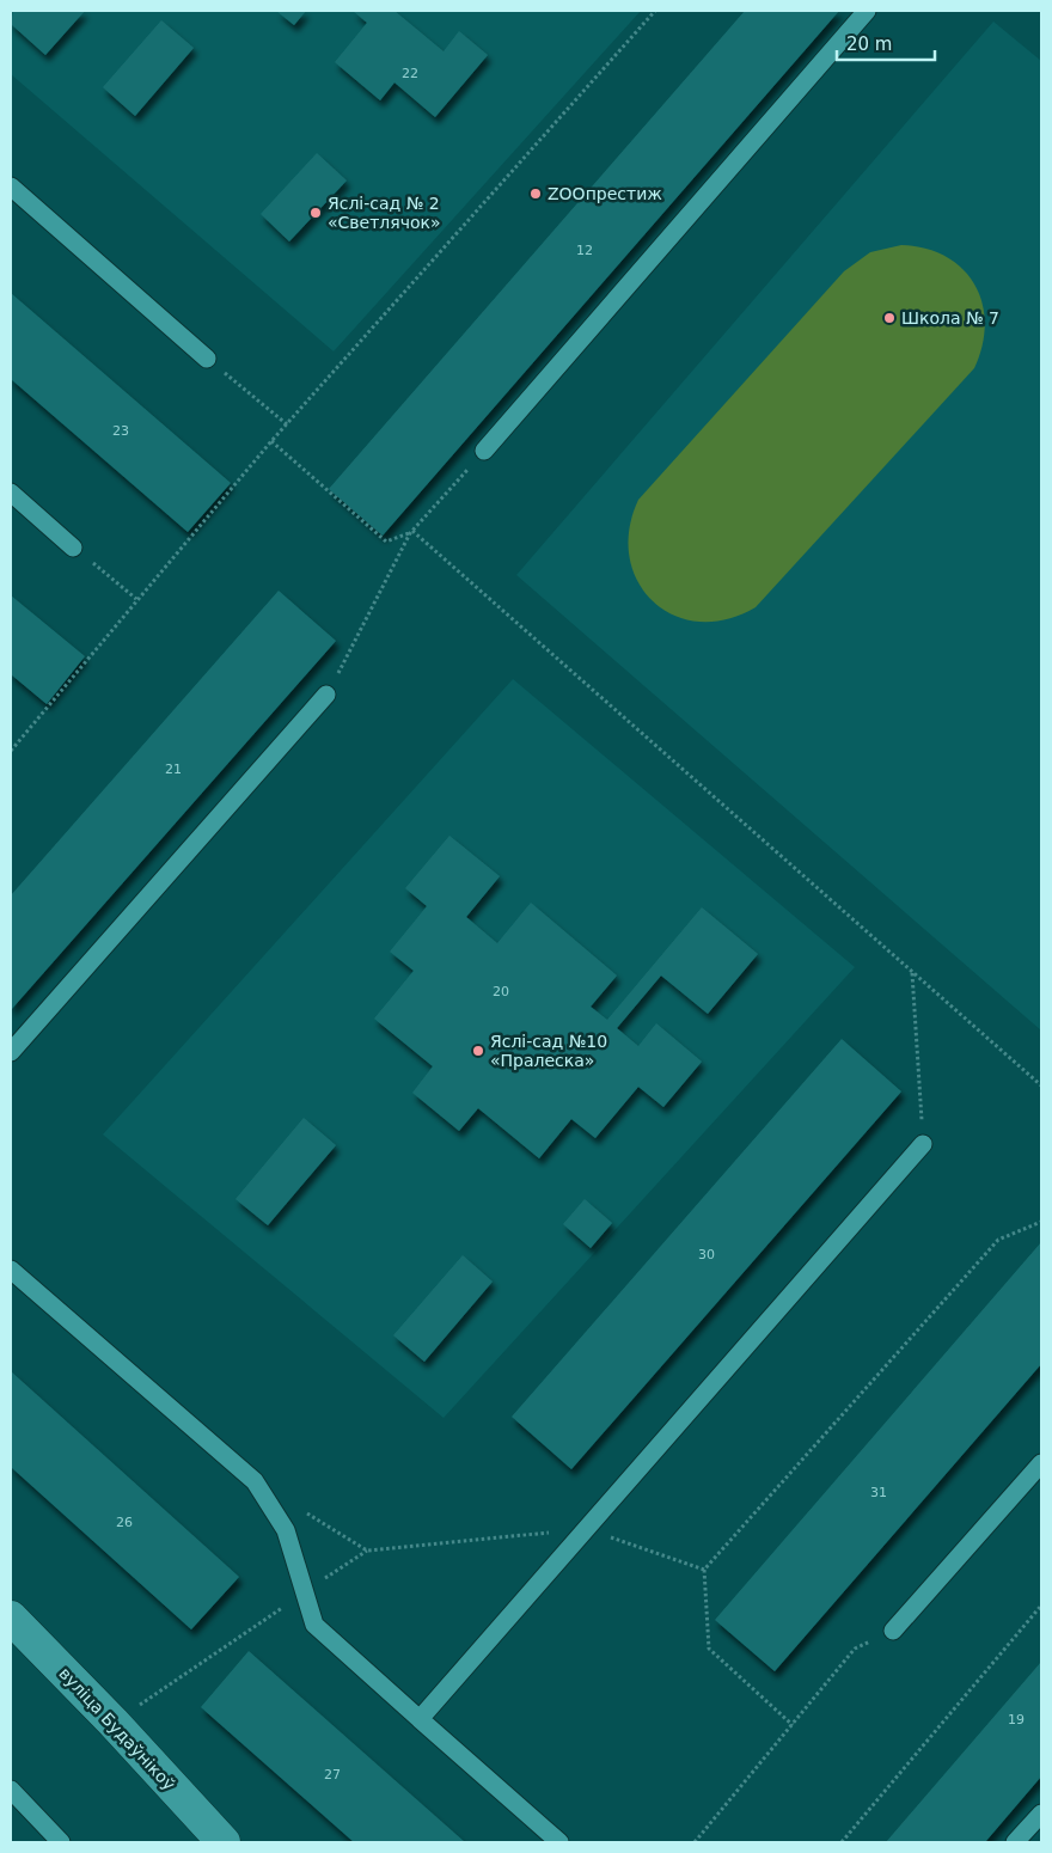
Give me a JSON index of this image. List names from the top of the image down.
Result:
{
  "streets": {
    "street": ["вуліца Будаўнікоў"]
  },
  "places": [
    "ZOOпрестиж",
    "Яслі-сад № 2 «Светлячок»",
    "Школа № 7",
    "Яслі-сад №10 «Пралеска»"
  ],
  "house_numbers": [
    "22",
    "12",
    "23",
    "21",
    "20",
    "30",
    "31",
    "26",
    "19",
    "27"
  ],
  "scale_bar": "20 m"
}
